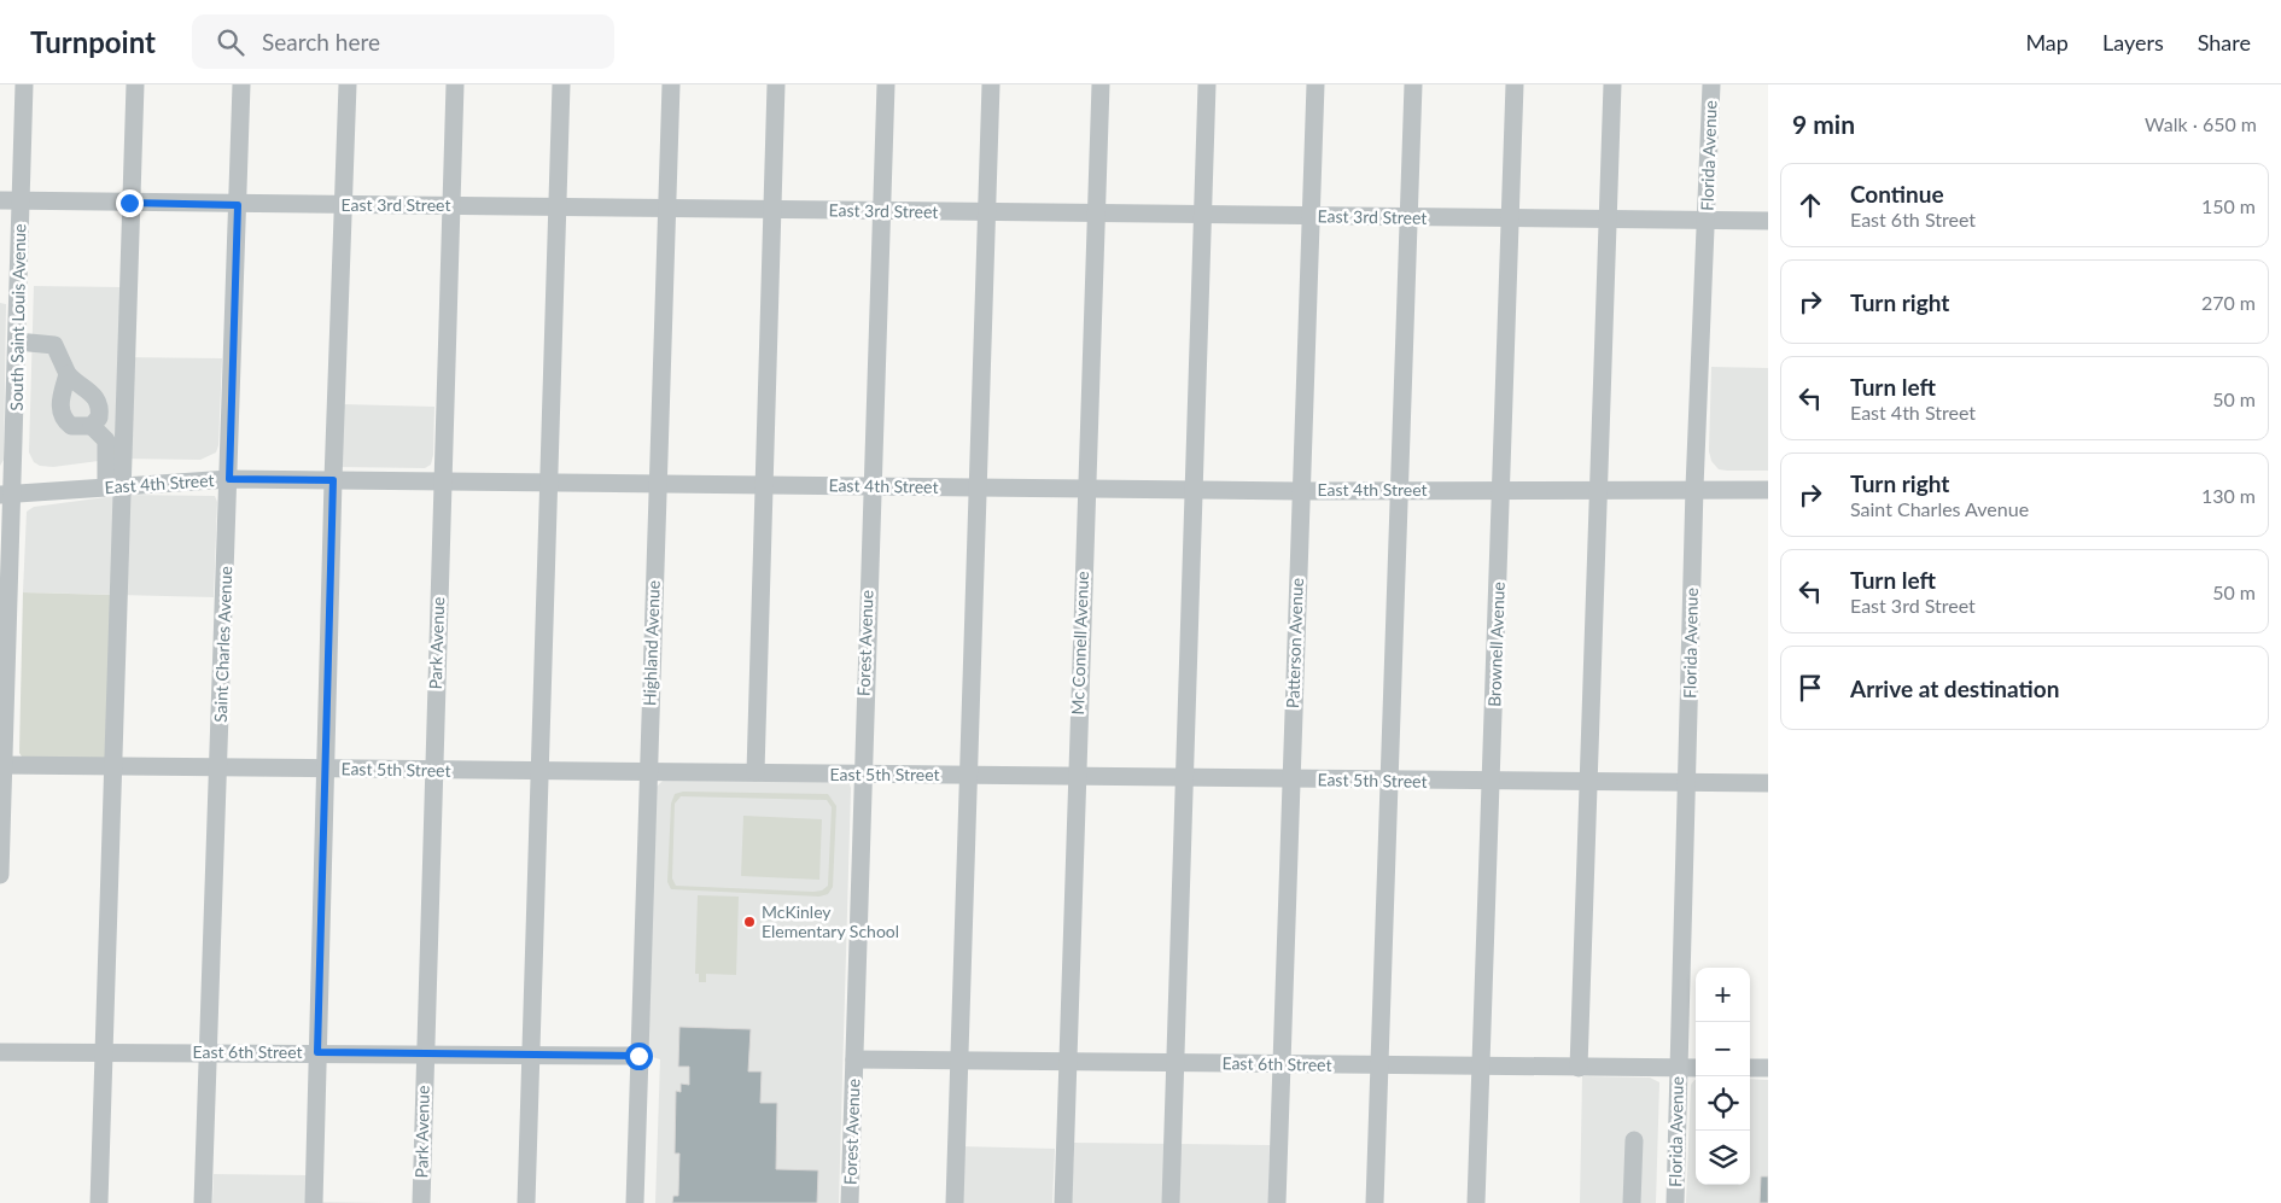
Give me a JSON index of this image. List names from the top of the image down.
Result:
{
  "streets": {
    "street": [
      "Florida Avenue",
      "East 3rd Street",
      "South Saint Louis Avenue",
      "East 4th Street",
      "Park Avenue",
      "Highland Avenue",
      "Forest Avenue",
      "Mc Connell Avenue",
      "Patterson Avenue",
      "Saint Charles Avenue",
      "Brownell Avenue",
      "East 5th Street",
      "East 6th Street"
    ]
  },
  "crossings": [
    ["Florida Avenue", "East 3rd Street"],
    ["Florida Avenue", "East 4th Street"],
    ["Florida Avenue", "East 5th Street"],
    ["Florida Avenue", "East 6th Street"],
    ["East 3rd Street", "South Saint Louis Avenue"],
    ["East 3rd Street", "Park Avenue"],
    ["East 3rd Street", "Highland Avenue"],
    ["East 3rd Street", "Forest Avenue"],
    ["East 3rd Street", "Mc Connell Avenue"],
    ["East 3rd Street", "Patterson Avenue"],
    ["East 3rd Street", "Saint Charles Avenue"],
    ["East 3rd Street", "Brownell Avenue"],
    ["South Saint Louis Avenue", "East 4th Street"],
    ["South Saint Louis Avenue", "East 5th Street"],
    ["East 4th Street", "Park Avenue"],
    ["East 4th Street", "Highland Avenue"],
    ["East 4th Street", "Forest Avenue"],
    ["East 4th Street", "Mc Connell Avenue"],
    ["East 4th Street", "Patterson Avenue"],
    ["East 4th Street", "Saint Charles Avenue"],
    ["East 4th Street", "Brownell Avenue"],
    ["Park Avenue", "East 5th Street"],
    ["Park Avenue", "East 6th Street"],
    ["Highland Avenue", "East 5th Street"],
    ["Highland Avenue", "East 6th Street"],
    ["Forest Avenue", "East 5th Street"],
    ["Forest Avenue", "East 6th Street"],
    ["Mc Connell Avenue", "East 5th Street"],
    ["Mc Connell Avenue", "East 6th Street"],
    ["Patterson Avenue", "East 5th Street"],
    ["Patterson Avenue", "East 6th Street"],
    ["Saint Charles Avenue", "East 5th Street"],
    ["Saint Charles Avenue", "East 6th Street"],
    ["Brownell Avenue", "East 5th Street"],
    ["Brownell Avenue", "East 6th Street"]
  ],
  "places": ["McKinley Elementary School"],
  "page": {
    "header": "Turnpoint",
    "search": "Search here",
    "nav": ["Map", "Layers", "Share"],
    "heading": ["9 min", "Walk · 650 m"],
    "list": [
      ["Continue", "East 6th Street", "150 m"],
      ["Turn right", "270 m"],
      ["Turn left", "East 4th Street", "50 m"],
      ["Turn right", "Saint Charles Avenue", "130 m"],
      ["Turn left", "East 3rd Street", "50 m"],
      "Arrive at destination"
    ],
    "map_buttons": ["+", "−"]
  }
}
